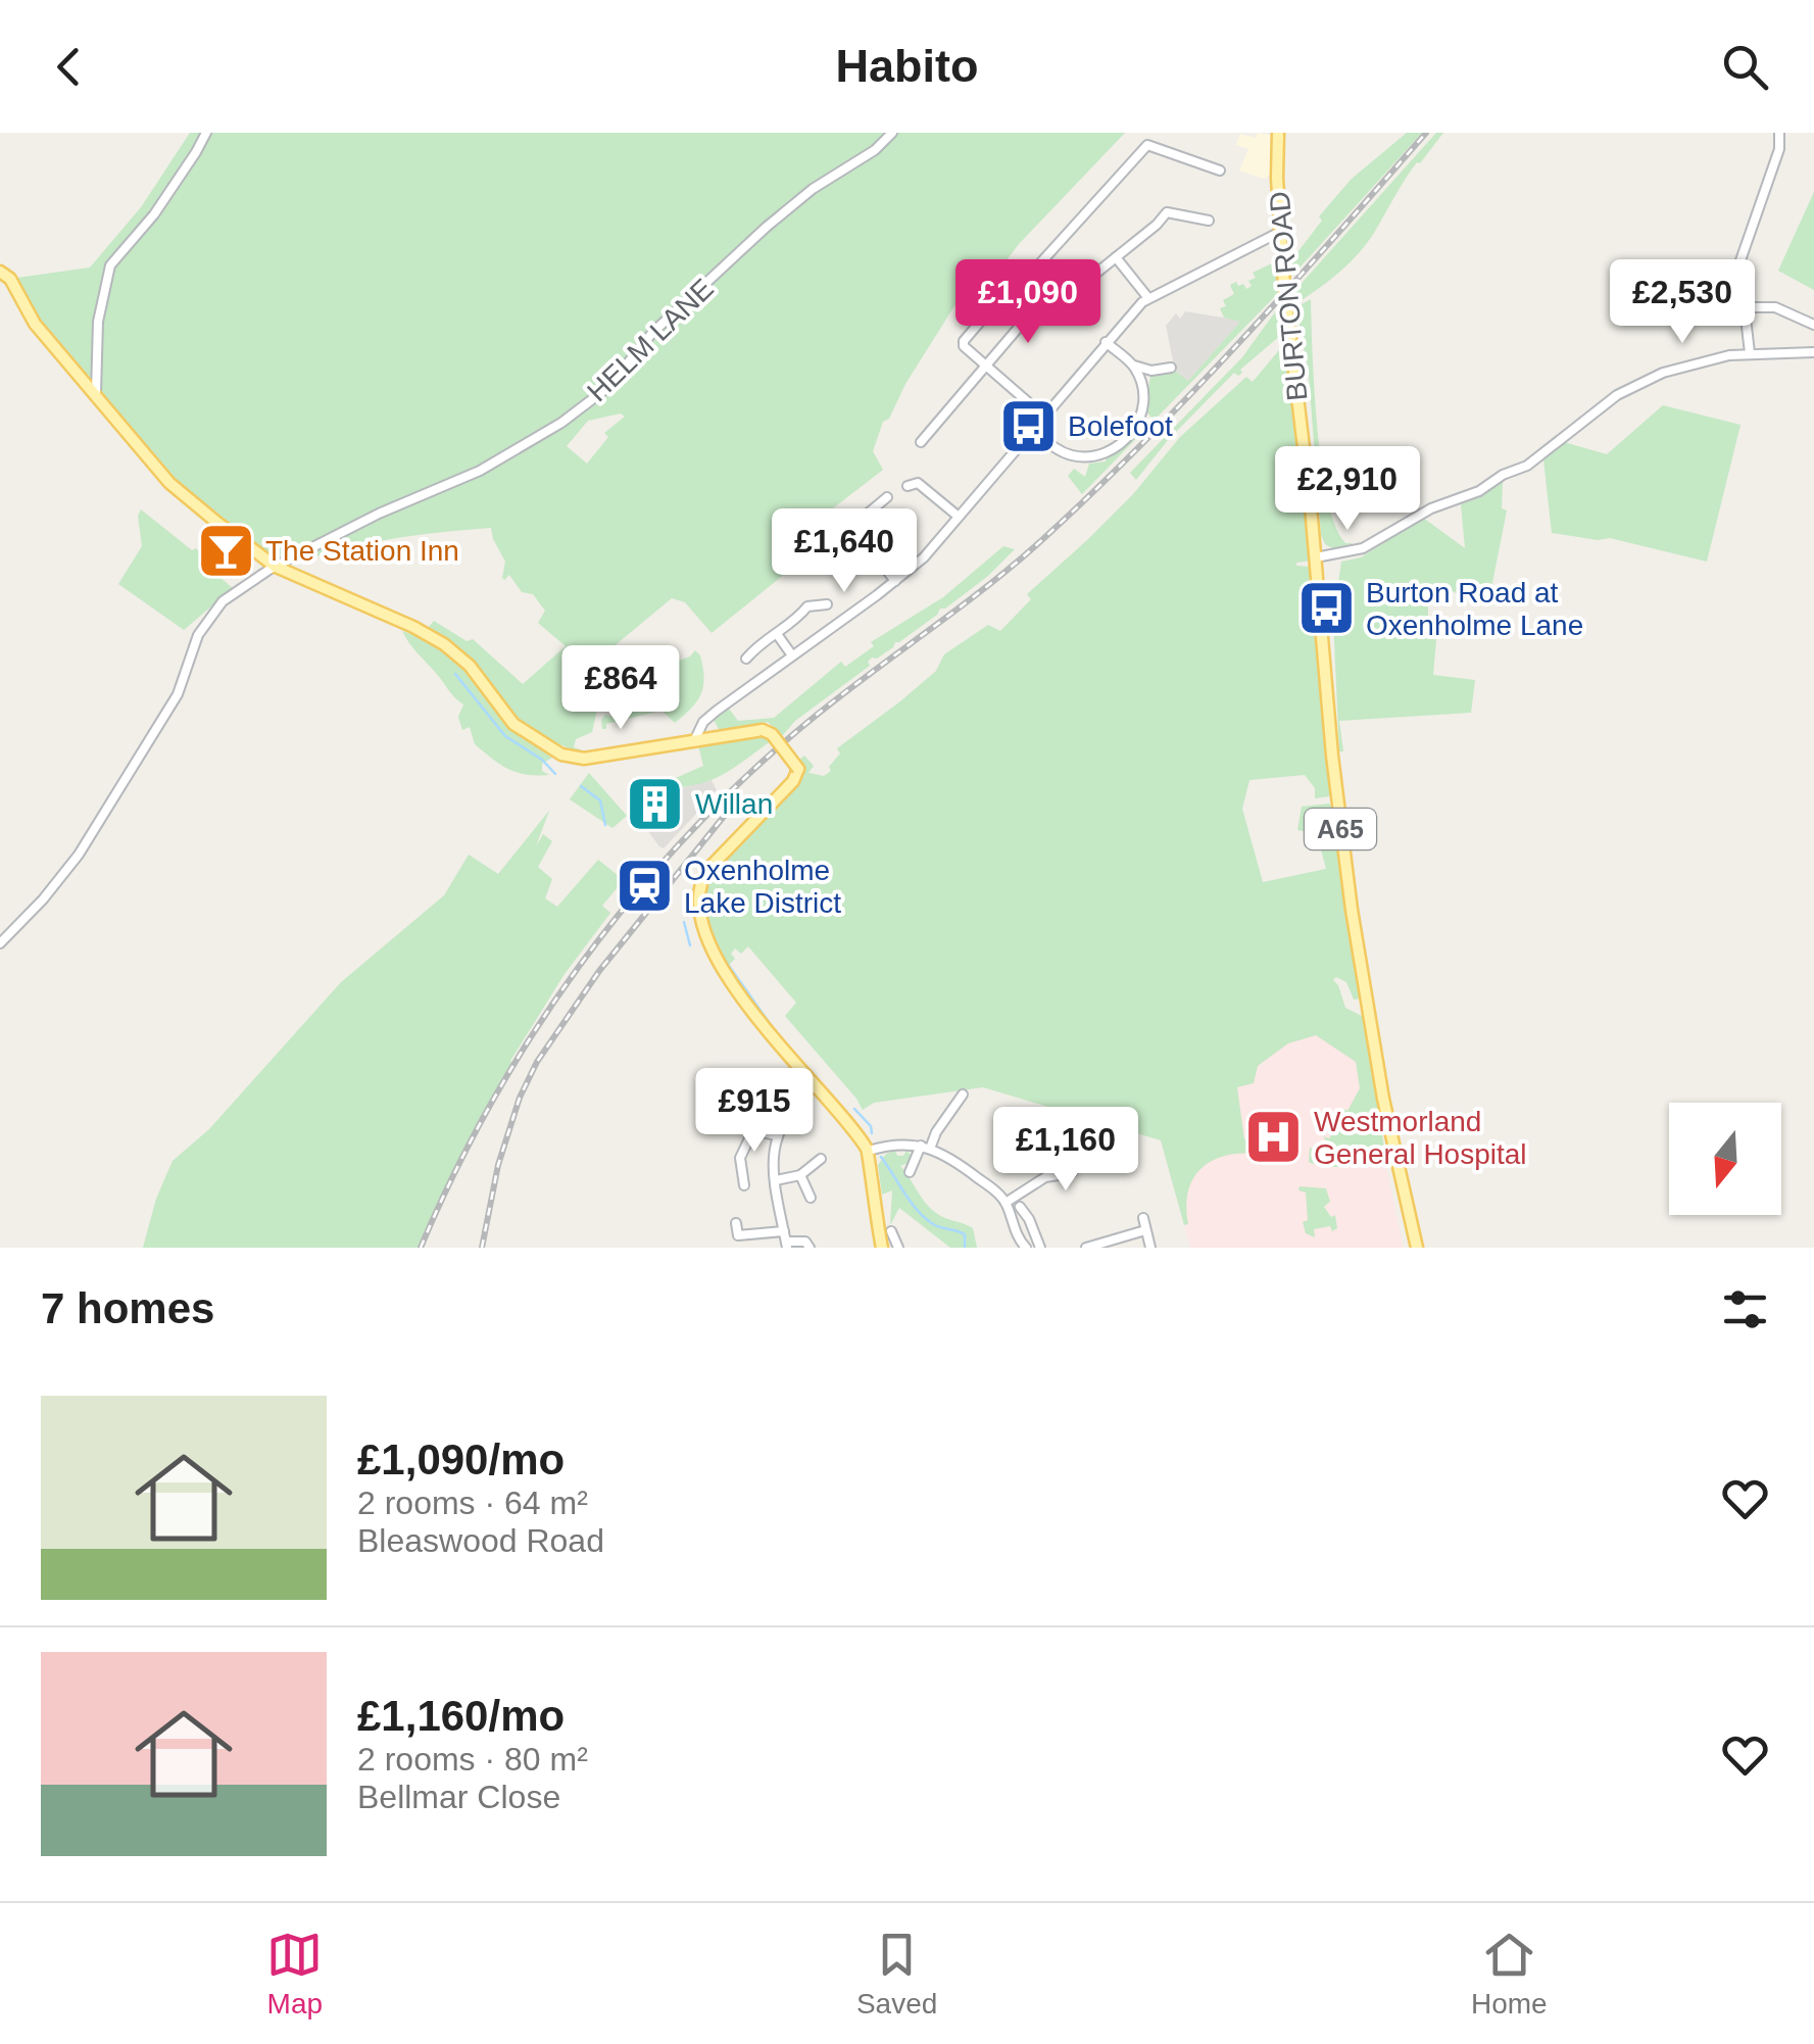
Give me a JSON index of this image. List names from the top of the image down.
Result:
{
  "streets": {
    "main road": ["BURTON ROAD", "A65"],
    "street": ["HELM LANE"]
  },
  "places": {
    "bus stop": ["Bolefoot", "Burton Road at Oxenholme Lane"],
    "bar": ["The Station Inn"],
    "building": ["Willan"],
    "station": ["Oxenholme Lake District"],
    "hospital": ["Westmorland General Hospital"]
  },
  "north": "bottom",
  "page": {
    "header": "Habito",
    "price": [
      "£1,090",
      "£2,530",
      "£2,910",
      "£1,640",
      "£864",
      "£915",
      "£1,160"
    ],
    "heading": "7 homes",
    "list": [
      {
        "name": "£1,090/mo",
        "note": "2 rooms · 64 m² · Bleaswood Road"
      },
      {
        "name": "£1,160/mo",
        "note": "2 rooms · 80 m² · Bellmar Close"
      }
    ],
    "tabs": ["Map", "Saved", "Home"]
  }
}
